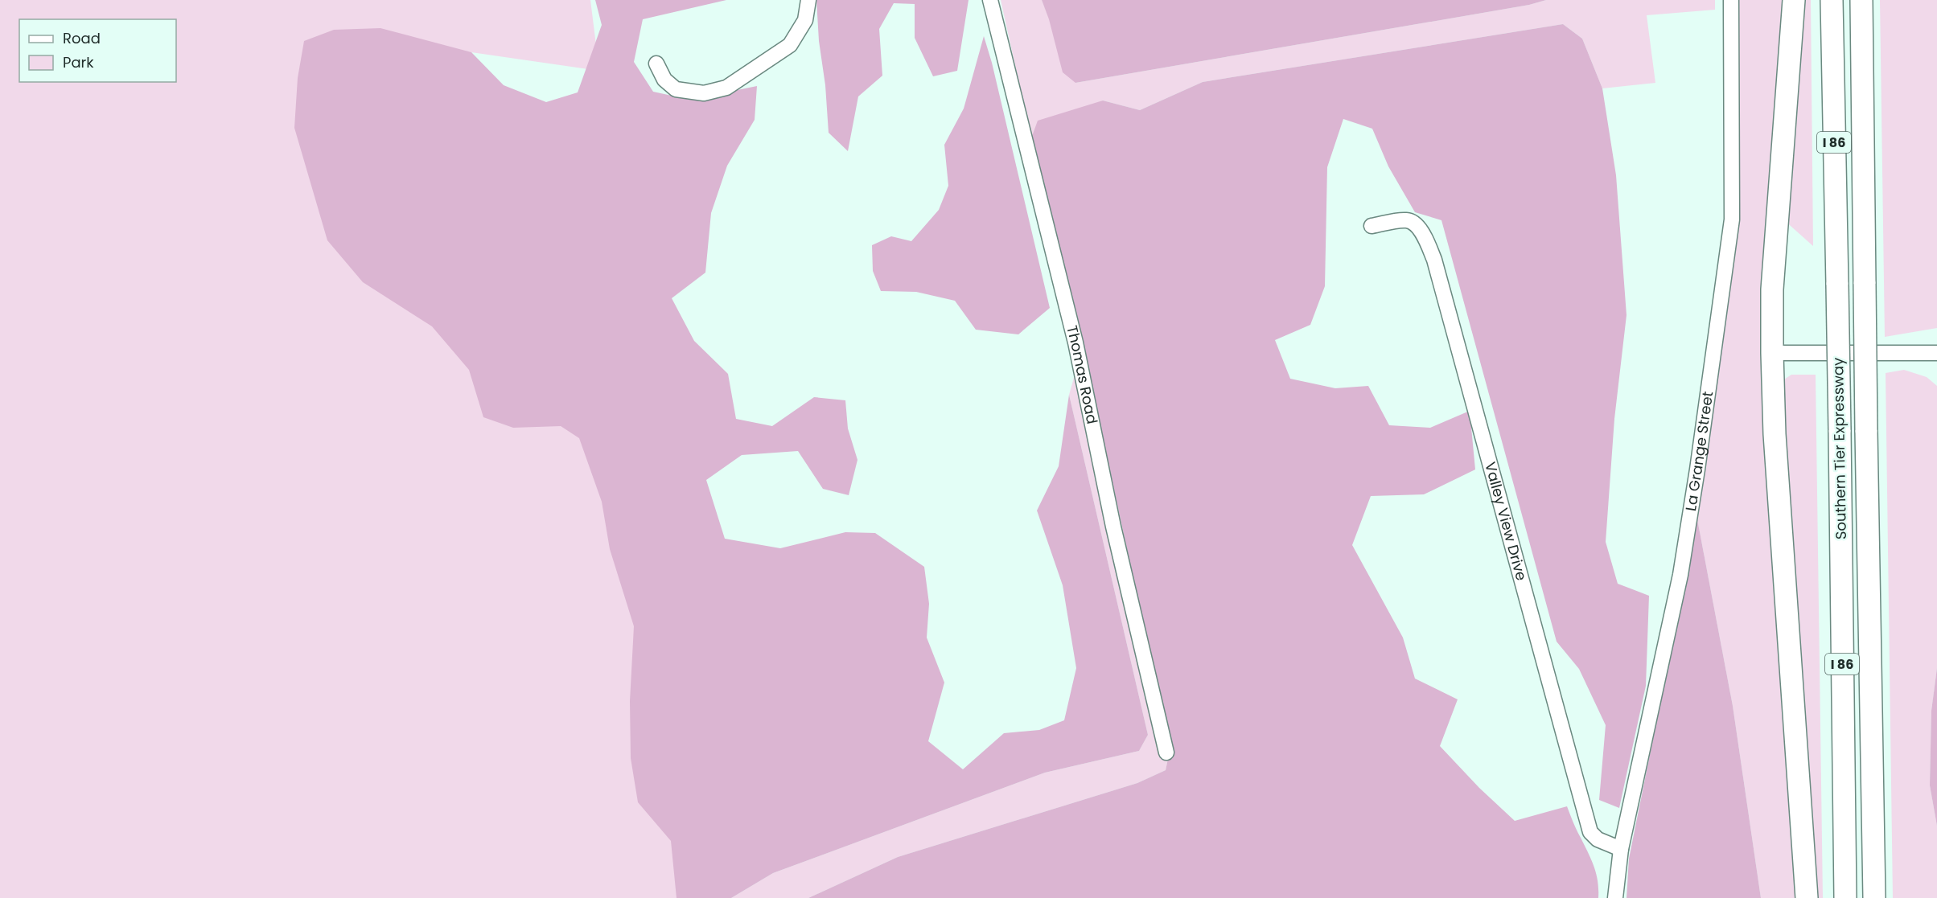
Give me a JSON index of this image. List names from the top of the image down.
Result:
{
  "streets": {
    "highway": ["I 86", "Southern Tier Expressway"],
    "street": ["Thomas Road", "La Grange Street", "Valley View Drive"]
  },
  "crossings": [
    ["La Grange Street", "Valley View Drive"]
  ],
  "legend": ["Road", "Park"]
}
